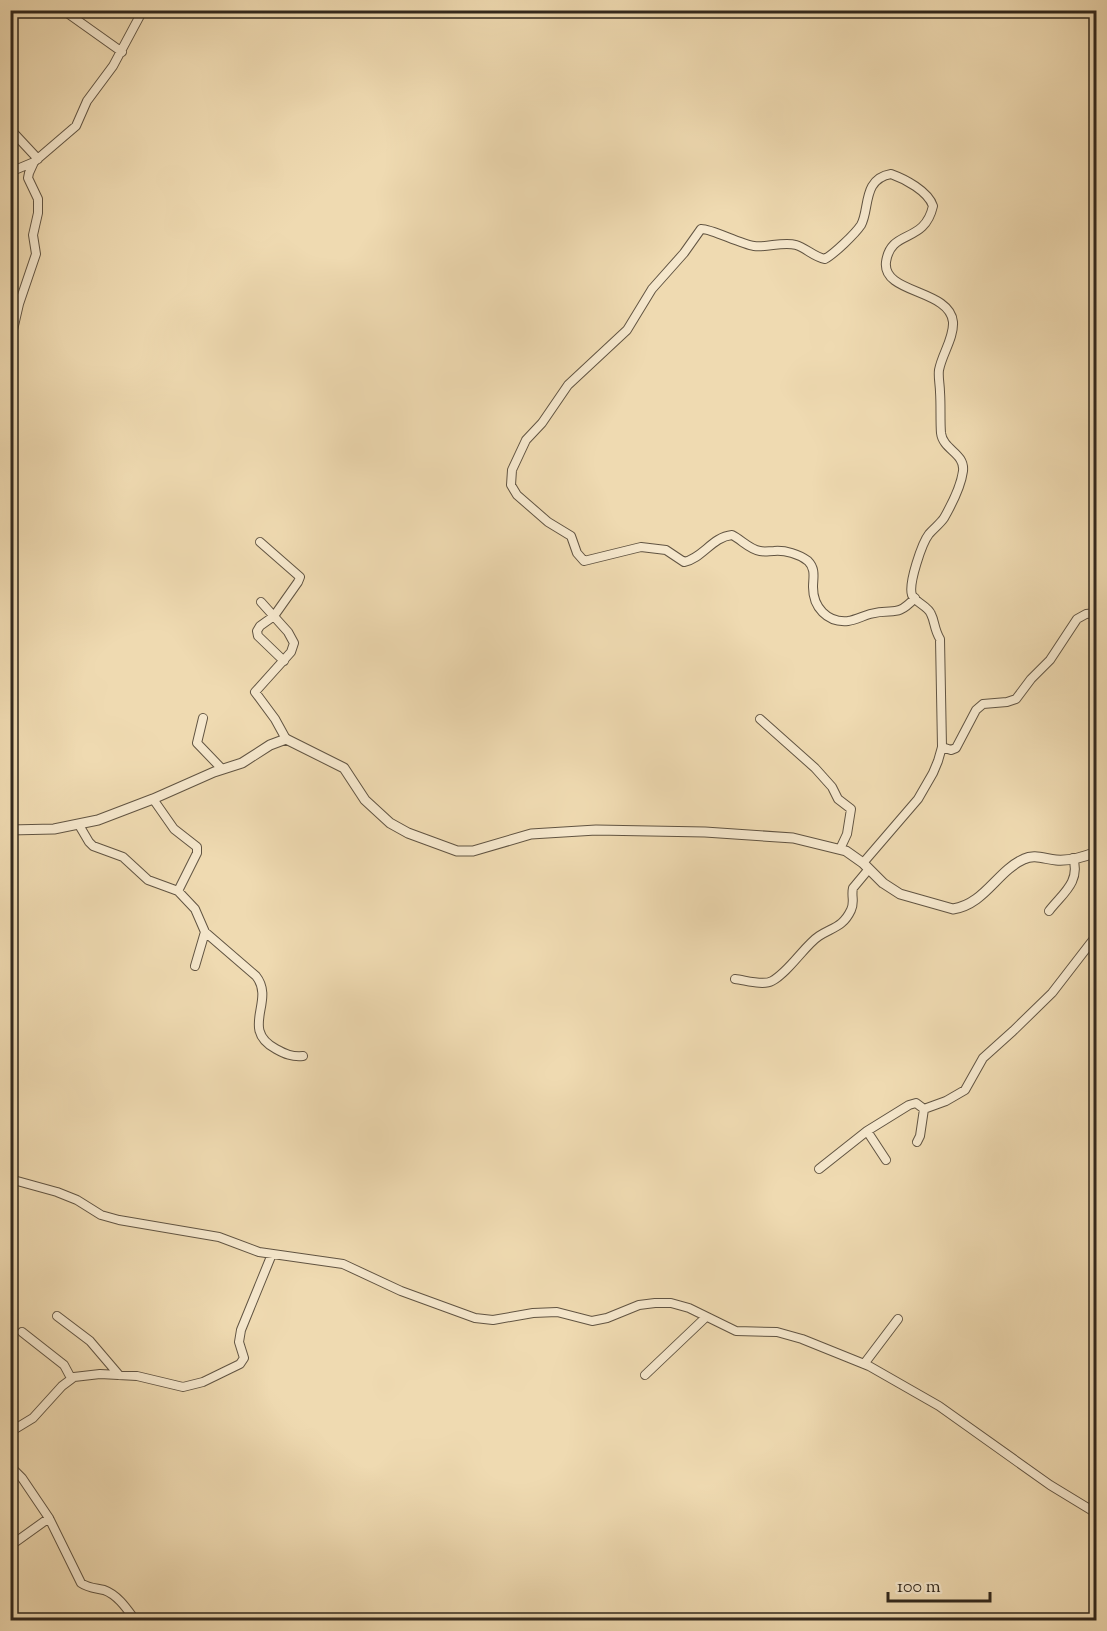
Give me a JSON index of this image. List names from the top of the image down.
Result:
{
  "scale_bar": "100 m"
}
